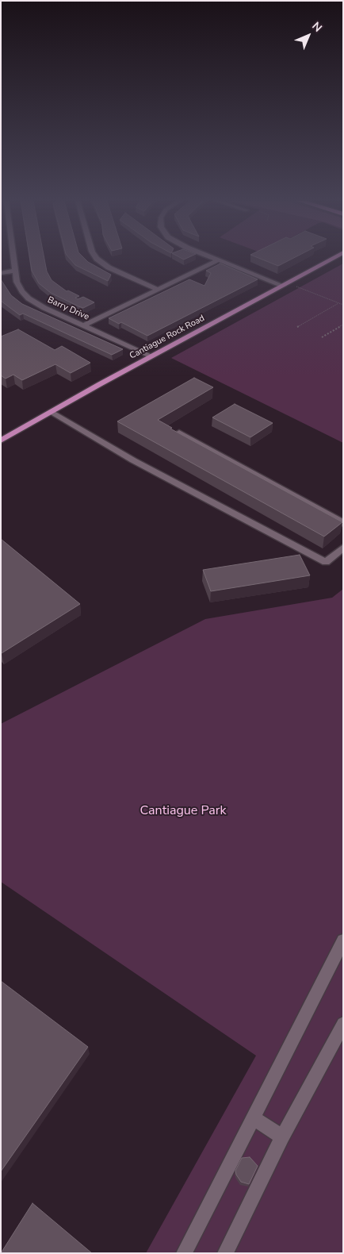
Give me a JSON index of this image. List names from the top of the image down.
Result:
{
  "streets": {
    "main road": ["Cantiague Rock Road"],
    "street": ["Barry Drive"]
  },
  "crossings": [
    ["Barry Drive", "Cantiague Rock Road"]
  ],
  "parks": ["Cantiague Park"],
  "north": "top right"
}
